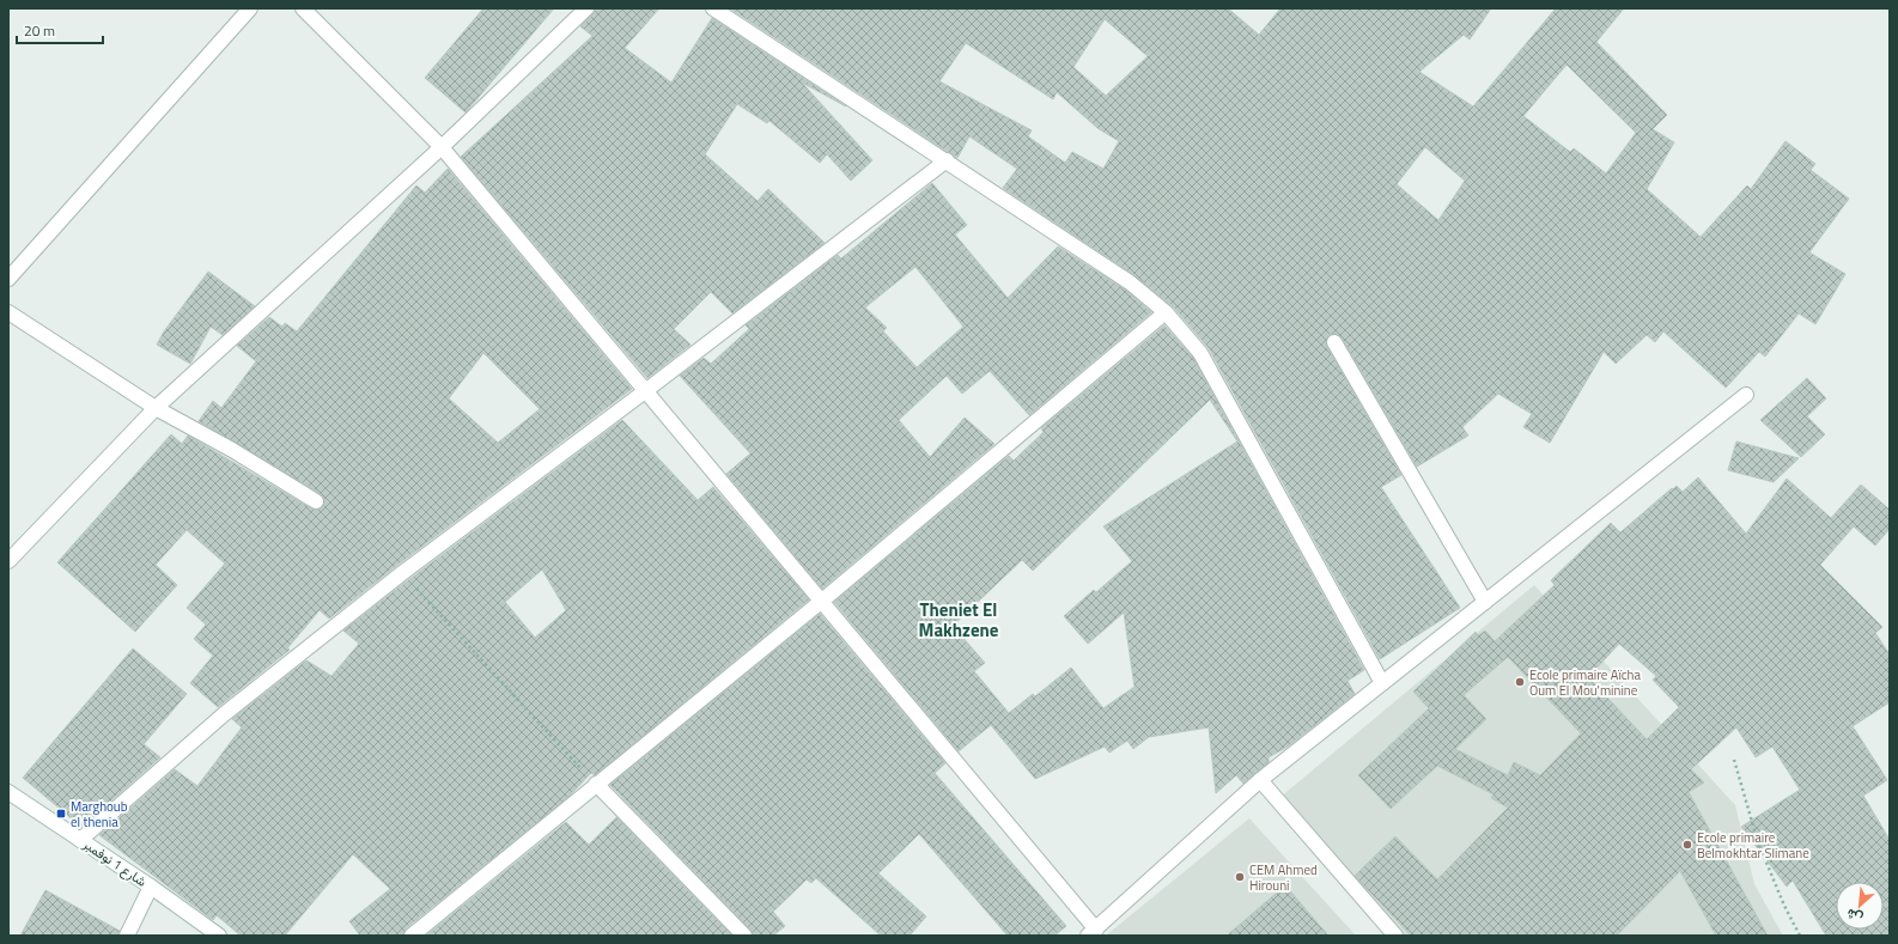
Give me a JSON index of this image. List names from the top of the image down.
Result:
{
  "streets": {
    "street": ["شارع 1 نوفمبر"]
  },
  "districts": ["Theniet El Makhzene"],
  "places": {
    "other": ["Ecole primaire Aïcha Oum El Mou'minine", "Ecole primaire Belmokhtar Slimane", "CEM Ahmed Hirouni"],
    "transit": ["Marghoub el thenia"]
  },
  "scale_bar": "20 m",
  "north": "bottom left"
}
